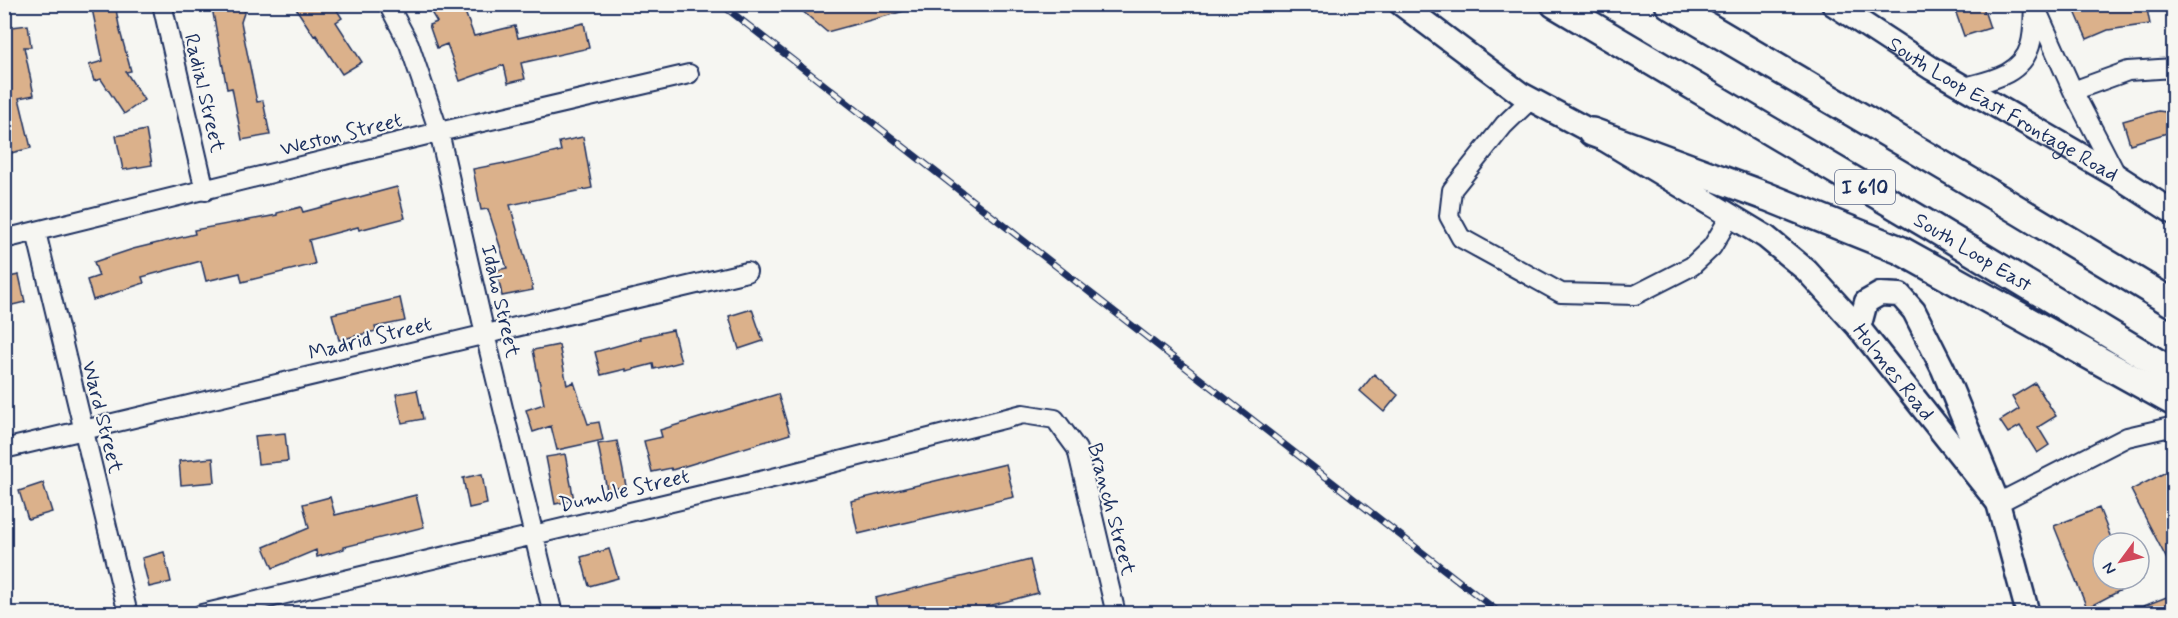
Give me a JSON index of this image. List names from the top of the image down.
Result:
{
  "streets": {
    "highway": ["I 610", "South Loop East"],
    "main road": ["South Loop East Frontage Road", "Holmes Road"],
    "street": [
      "Radial Street",
      "Weston Street",
      "Idaho Street",
      "Madrid Street",
      "Ward Street",
      "Dumble Street",
      "Branch Street"
    ]
  },
  "crossings": [
    ["Radial Street", "Weston Street"],
    ["Weston Street", "Idaho Street"],
    ["Weston Street", "Ward Street"],
    ["Idaho Street", "Madrid Street"],
    ["Idaho Street", "Dumble Street"],
    ["Madrid Street", "Ward Street"],
    ["Dumble Street", "Branch Street"]
  ],
  "north": "bottom left"
}
